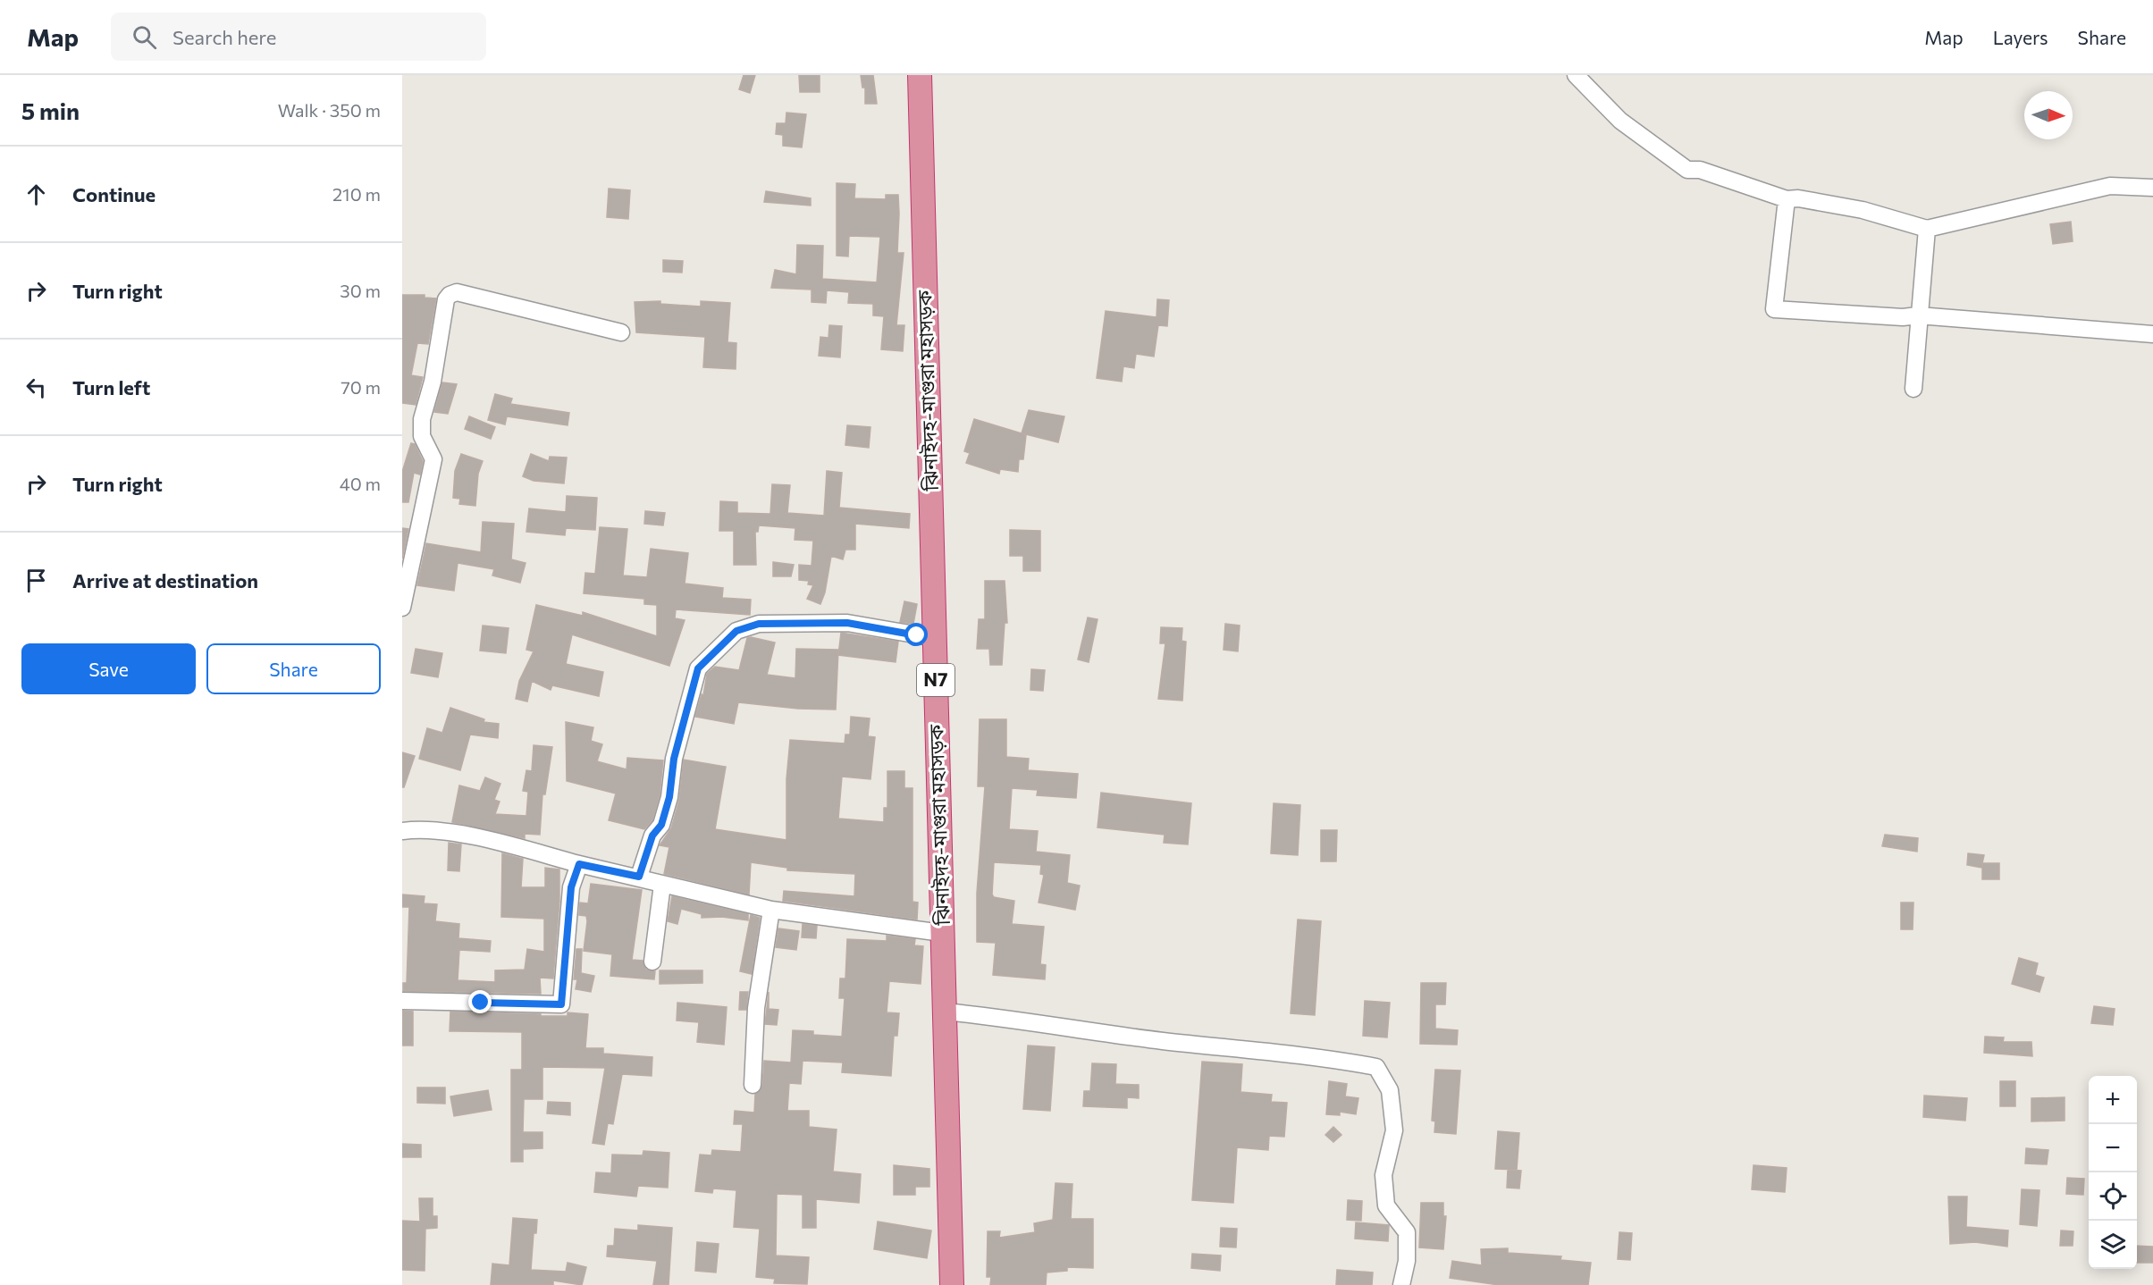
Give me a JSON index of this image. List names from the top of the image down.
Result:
{
  "streets": {
    "highway": ["ঝিনাইদহ-মাগুরা মহাসড়ক", "N7"]
  },
  "north": "right",
  "page": {
    "header": "Map",
    "search": "Search here",
    "nav": ["Map", "Layers", "Share"],
    "heading": ["5 min", "Walk · 350 m"],
    "list": [
      ["Continue", "210 m"],
      ["Turn right", "30 m"],
      ["Turn left", "70 m"],
      ["Turn right", "40 m"],
      "Arrive at destination"
    ],
    "buttons": ["Save", "Share"],
    "map_buttons": ["+", "−"]
  }
}
